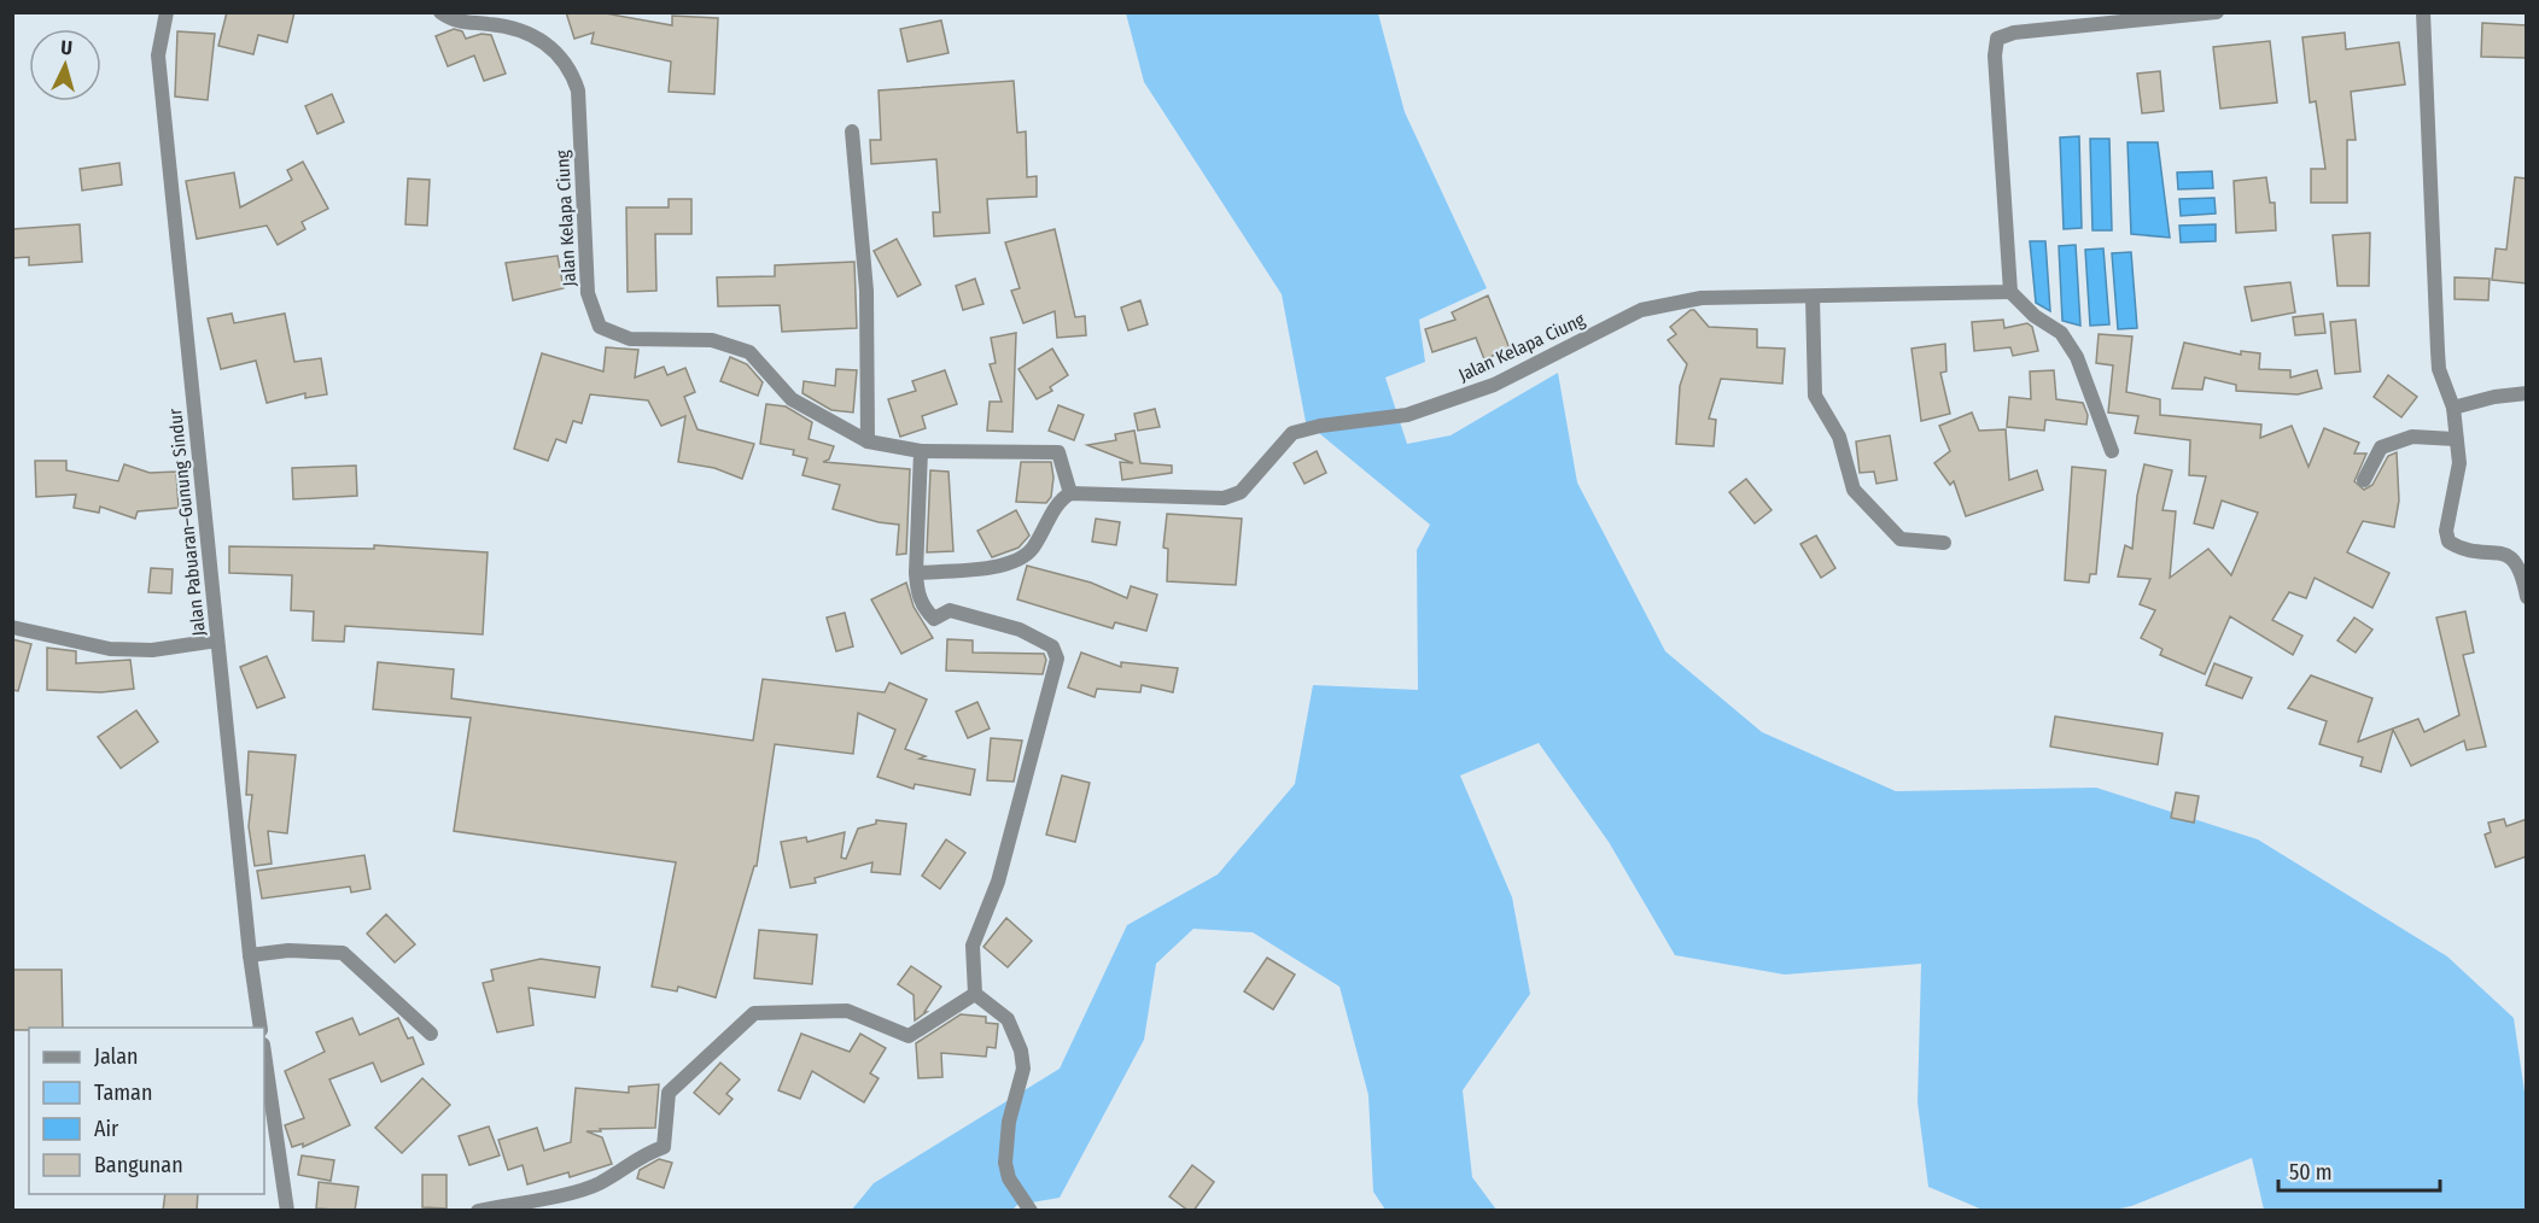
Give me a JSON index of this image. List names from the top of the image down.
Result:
{
  "streets": {
    "street": ["Jalan Kelapa Ciung", "Jalan Pabuaran–Gunung Sindur"]
  },
  "legend": [
    "Jalan",
    "Taman",
    "Air",
    "Bangunan"
  ],
  "scale_bar": "50 m",
  "north": "top"
}
